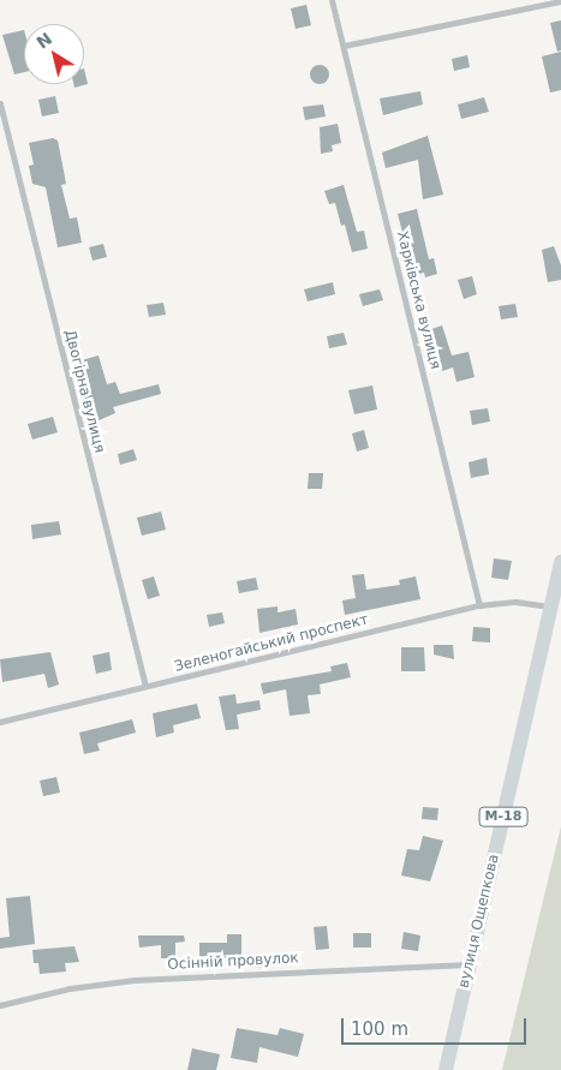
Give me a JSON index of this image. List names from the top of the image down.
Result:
{
  "streets": {
    "highway": ["М-18", "вулиця Ощепкова"],
    "street": [
      "Харківська вулиця",
      "Двогірна вулиця",
      "Зеленогайський проспект",
      "Осінній провулок"
    ]
  },
  "crossings": [
    ["Харківська вулиця", "Зеленогайський проспект"],
    ["Двогірна вулиця", "Зеленогайський проспект"],
    ["Зеленогайський проспект", "вулиця Ощепкова"],
    ["вулиця Ощепкова", "Осінній провулок"]
  ],
  "scale_bar": "100 m",
  "north": "top left"
}
